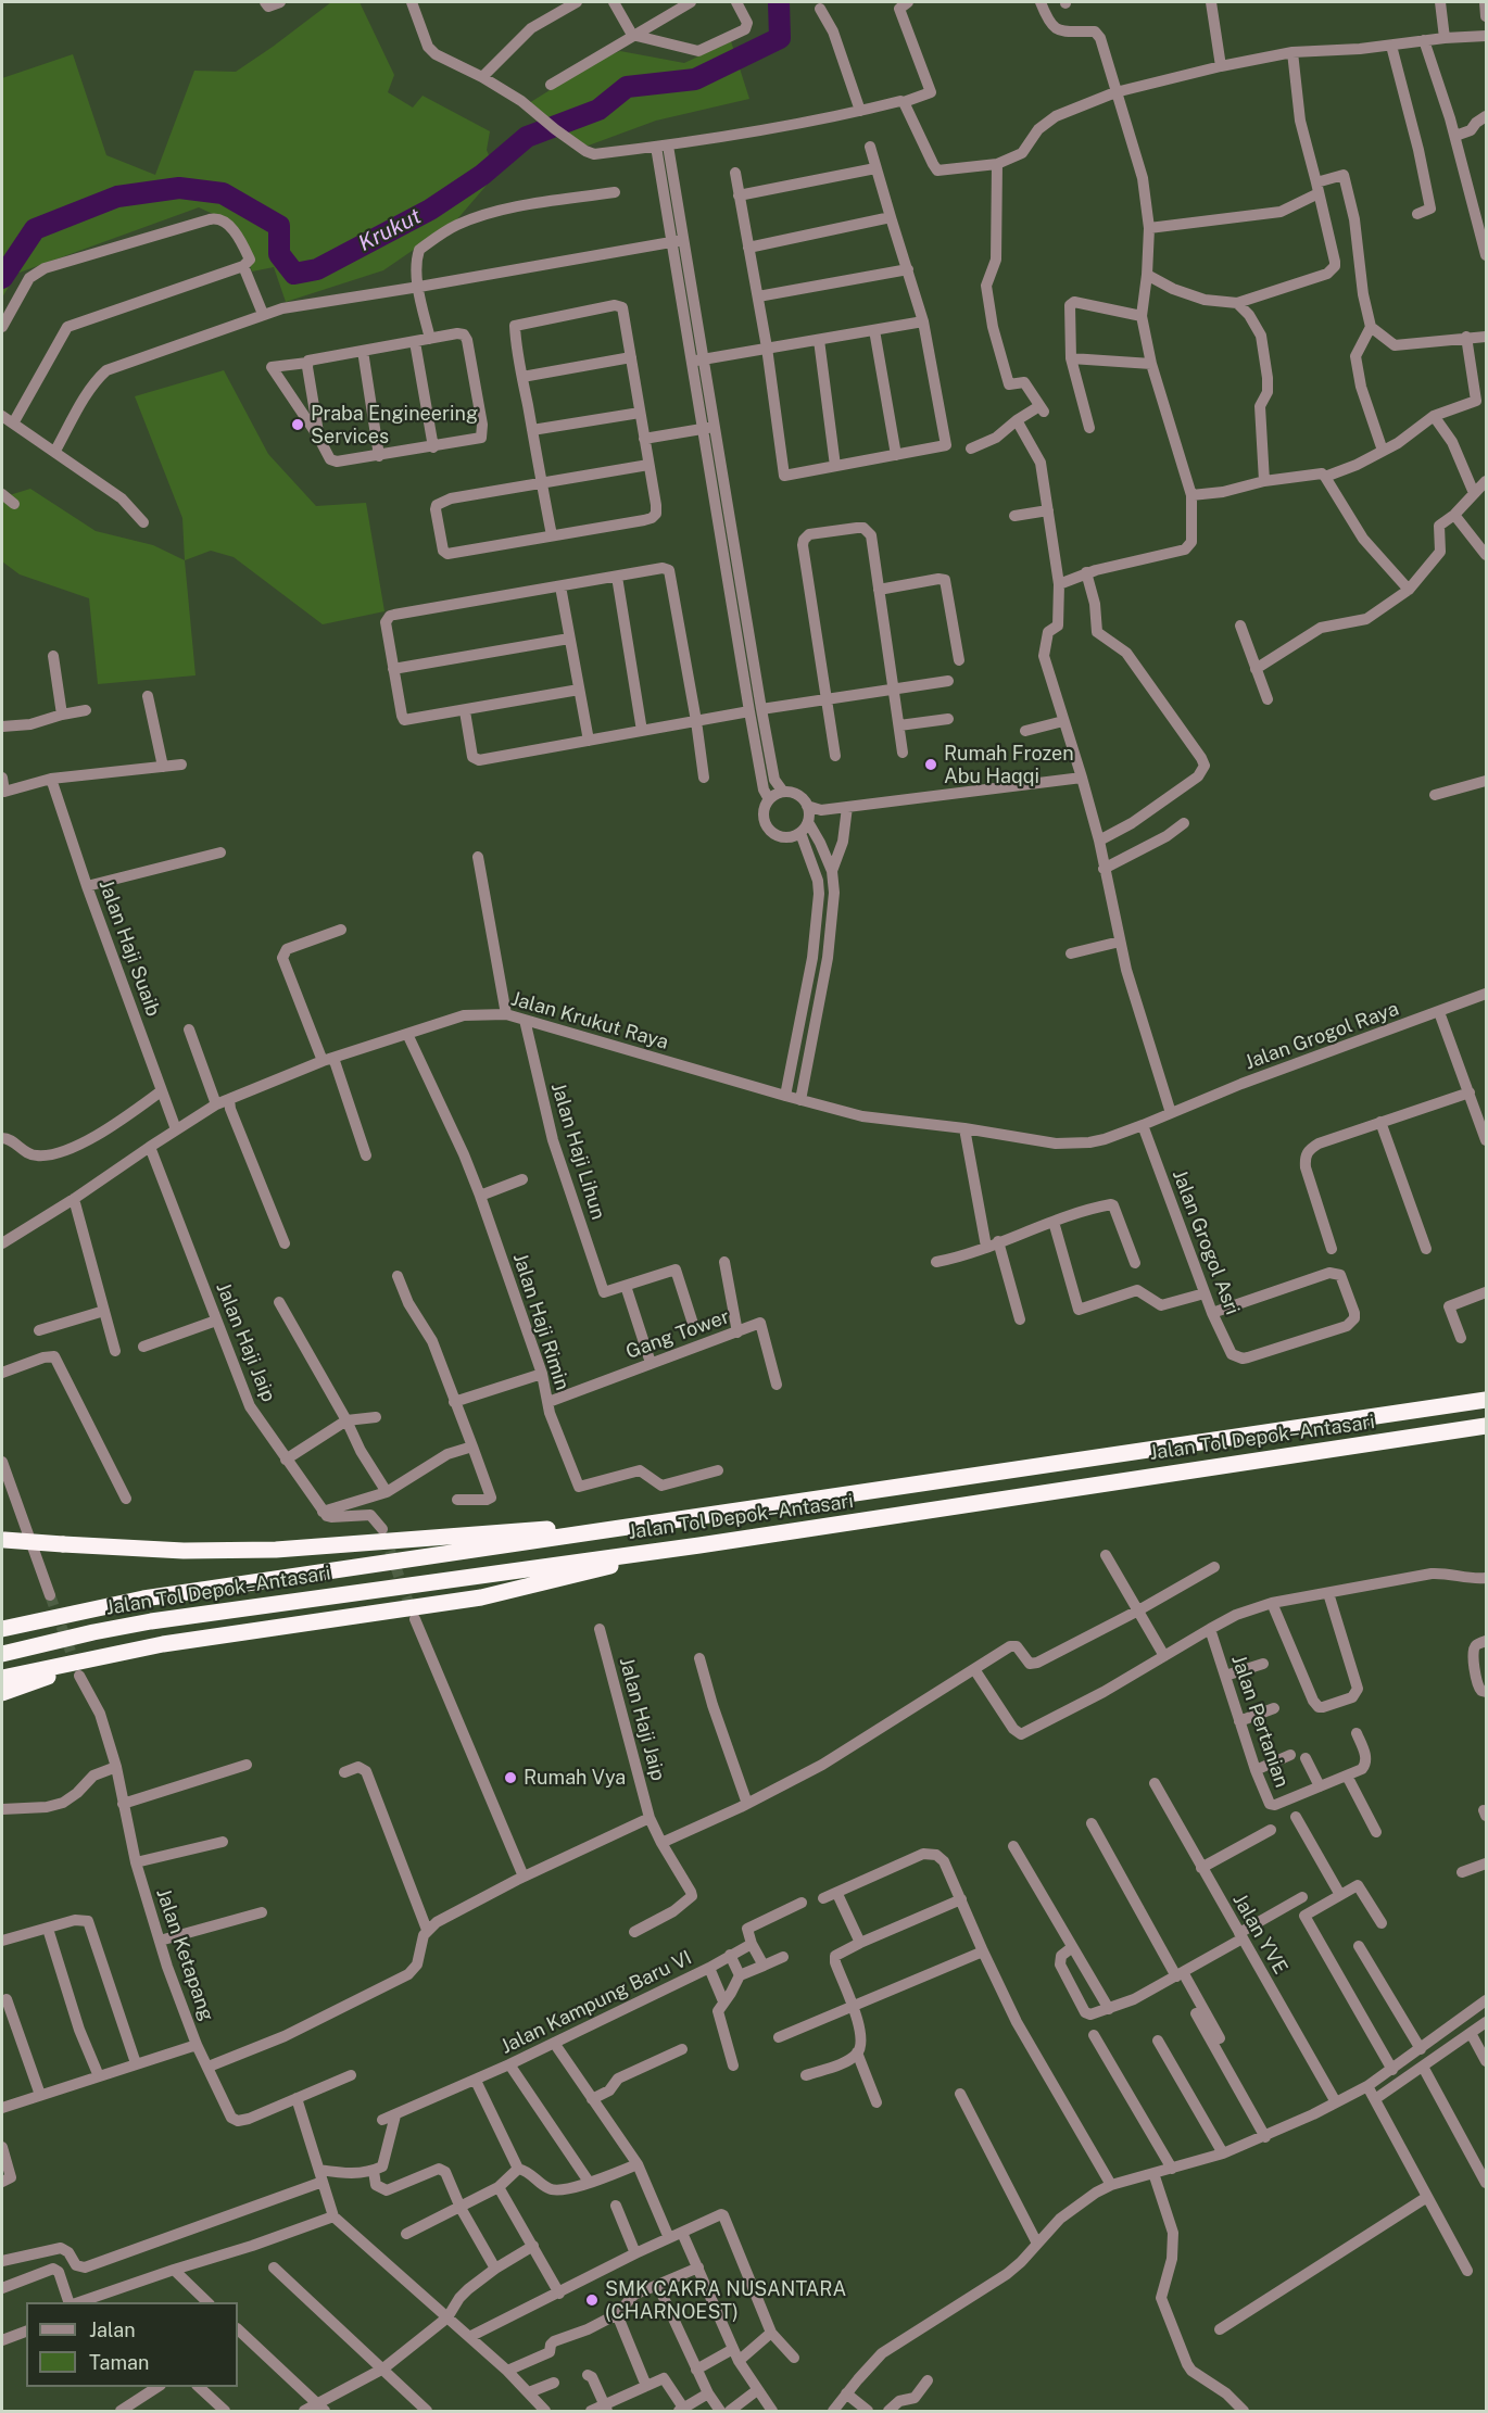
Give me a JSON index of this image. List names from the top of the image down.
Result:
{
  "streets": {
    "highway": ["Jalan Tol Depok–Antasari"],
    "street": [
      "Jalan Haji Suaib",
      "Jalan Krukut Raya",
      "Jalan Grogol Raya",
      "Jalan Haji Lihun",
      "Jalan Grogol Asri",
      "Jalan Haji Rimin",
      "Gang Tower",
      "Jalan Haji Jaip",
      "Jalan Pertanian",
      "Jalan YVE",
      "Jalan Ketapang",
      "Jalan Kampung Baru VI"
    ]
  },
  "crossings": [
    ["Jalan Haji Suaib", "Jalan Krukut Raya"],
    ["Jalan Krukut Raya", "Jalan Grogol Raya"],
    ["Jalan Krukut Raya", "Jalan Haji Lihun"],
    ["Jalan Krukut Raya", "Jalan Grogol Asri"],
    ["Jalan Krukut Raya", "Jalan Haji Rimin"],
    ["Jalan Krukut Raya", "Jalan Haji Jaip"],
    ["Jalan Haji Rimin", "Gang Tower"]
  ],
  "water": ["Krukut"],
  "places": [
    "Praba Engineering Services",
    "Rumah Frozen Abu Haqqi",
    "Rumah Vya",
    "SMK CAKRA NUSANTARA (CHARNOEST)"
  ],
  "legend": ["Jalan", "Taman"]
}
